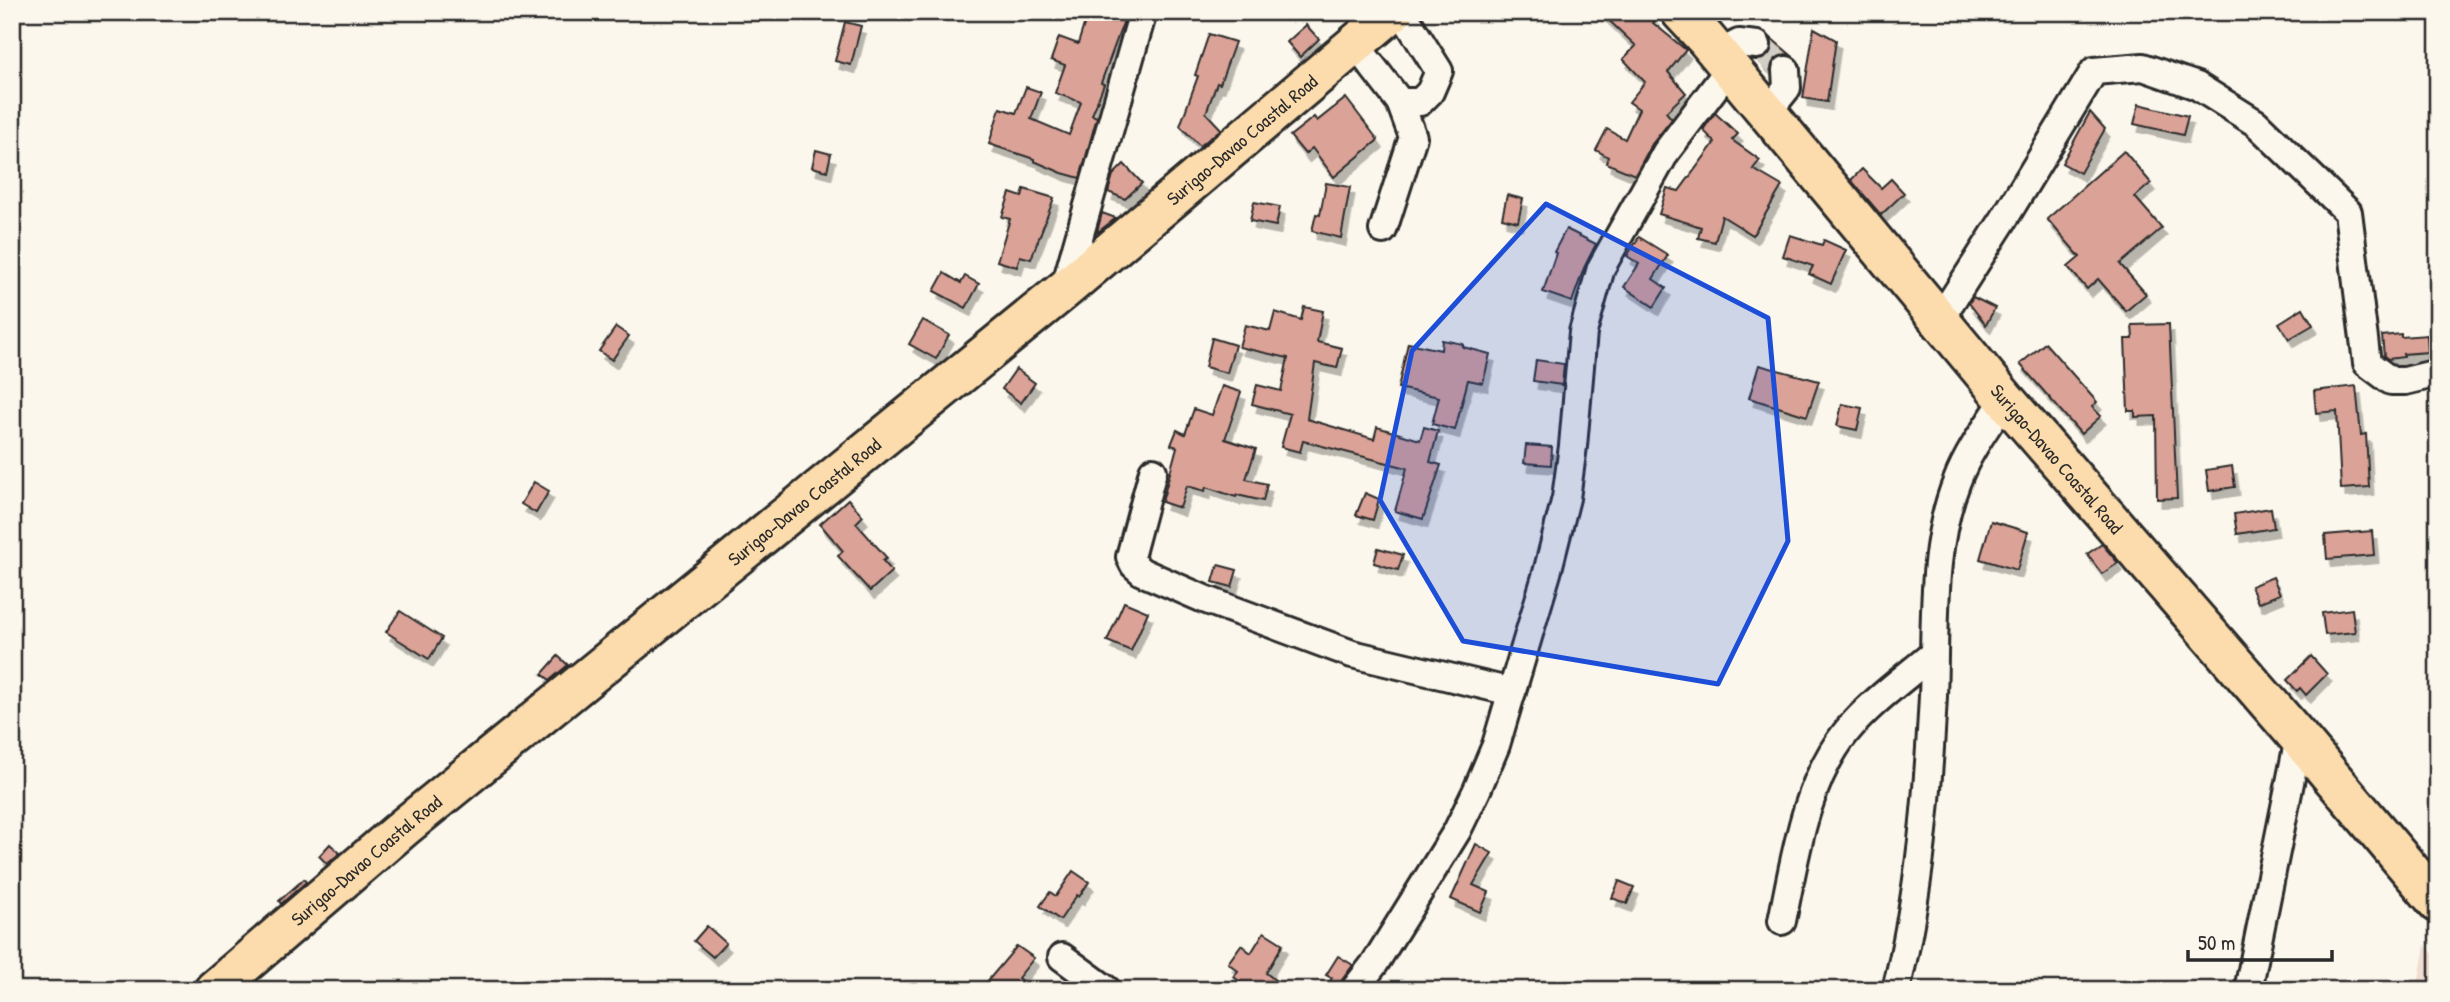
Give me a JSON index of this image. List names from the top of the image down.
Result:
{
  "streets": {
    "highway": ["Surigao-Davao Coastal Road"]
  },
  "scale_bar": "50 m"
}
